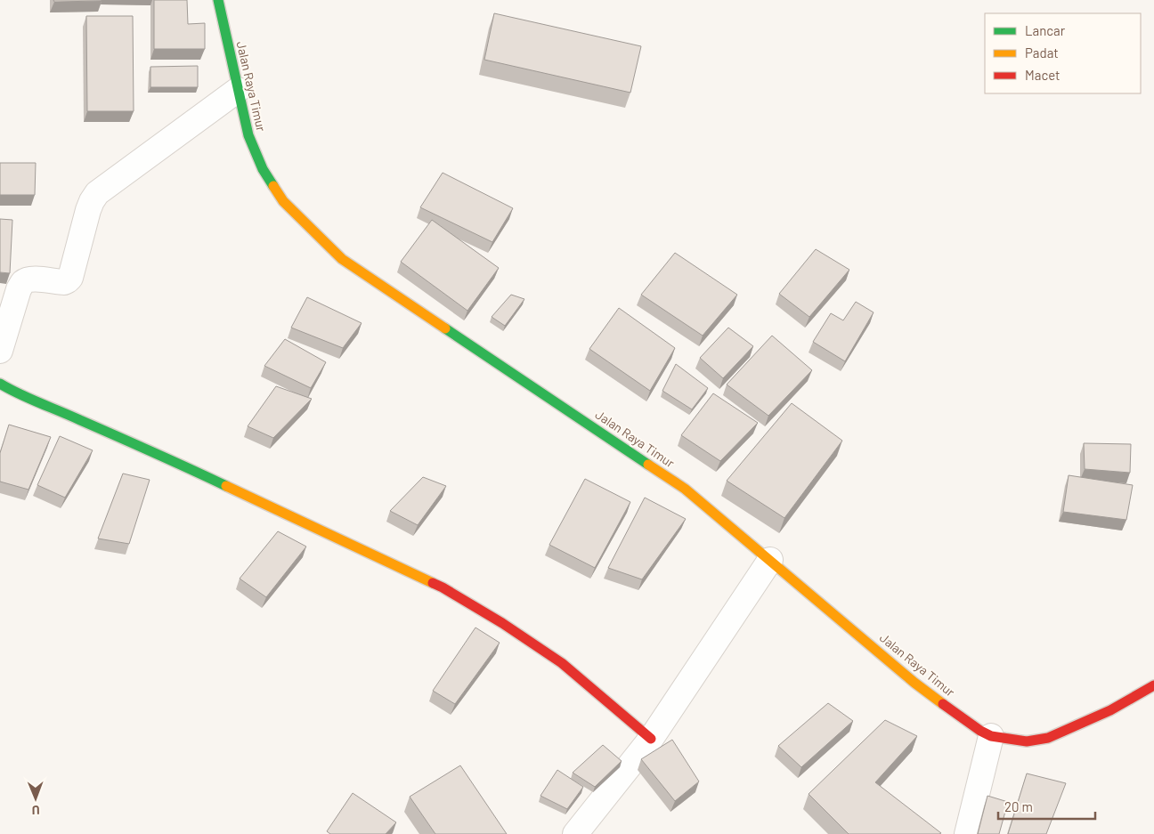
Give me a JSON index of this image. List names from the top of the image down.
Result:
{
  "streets": {
    "main road": ["Jalan Raya Timur"]
  },
  "legend": ["Lancar", "Padat", "Macet"],
  "scale_bar": "20 m",
  "north": "bottom"
}
